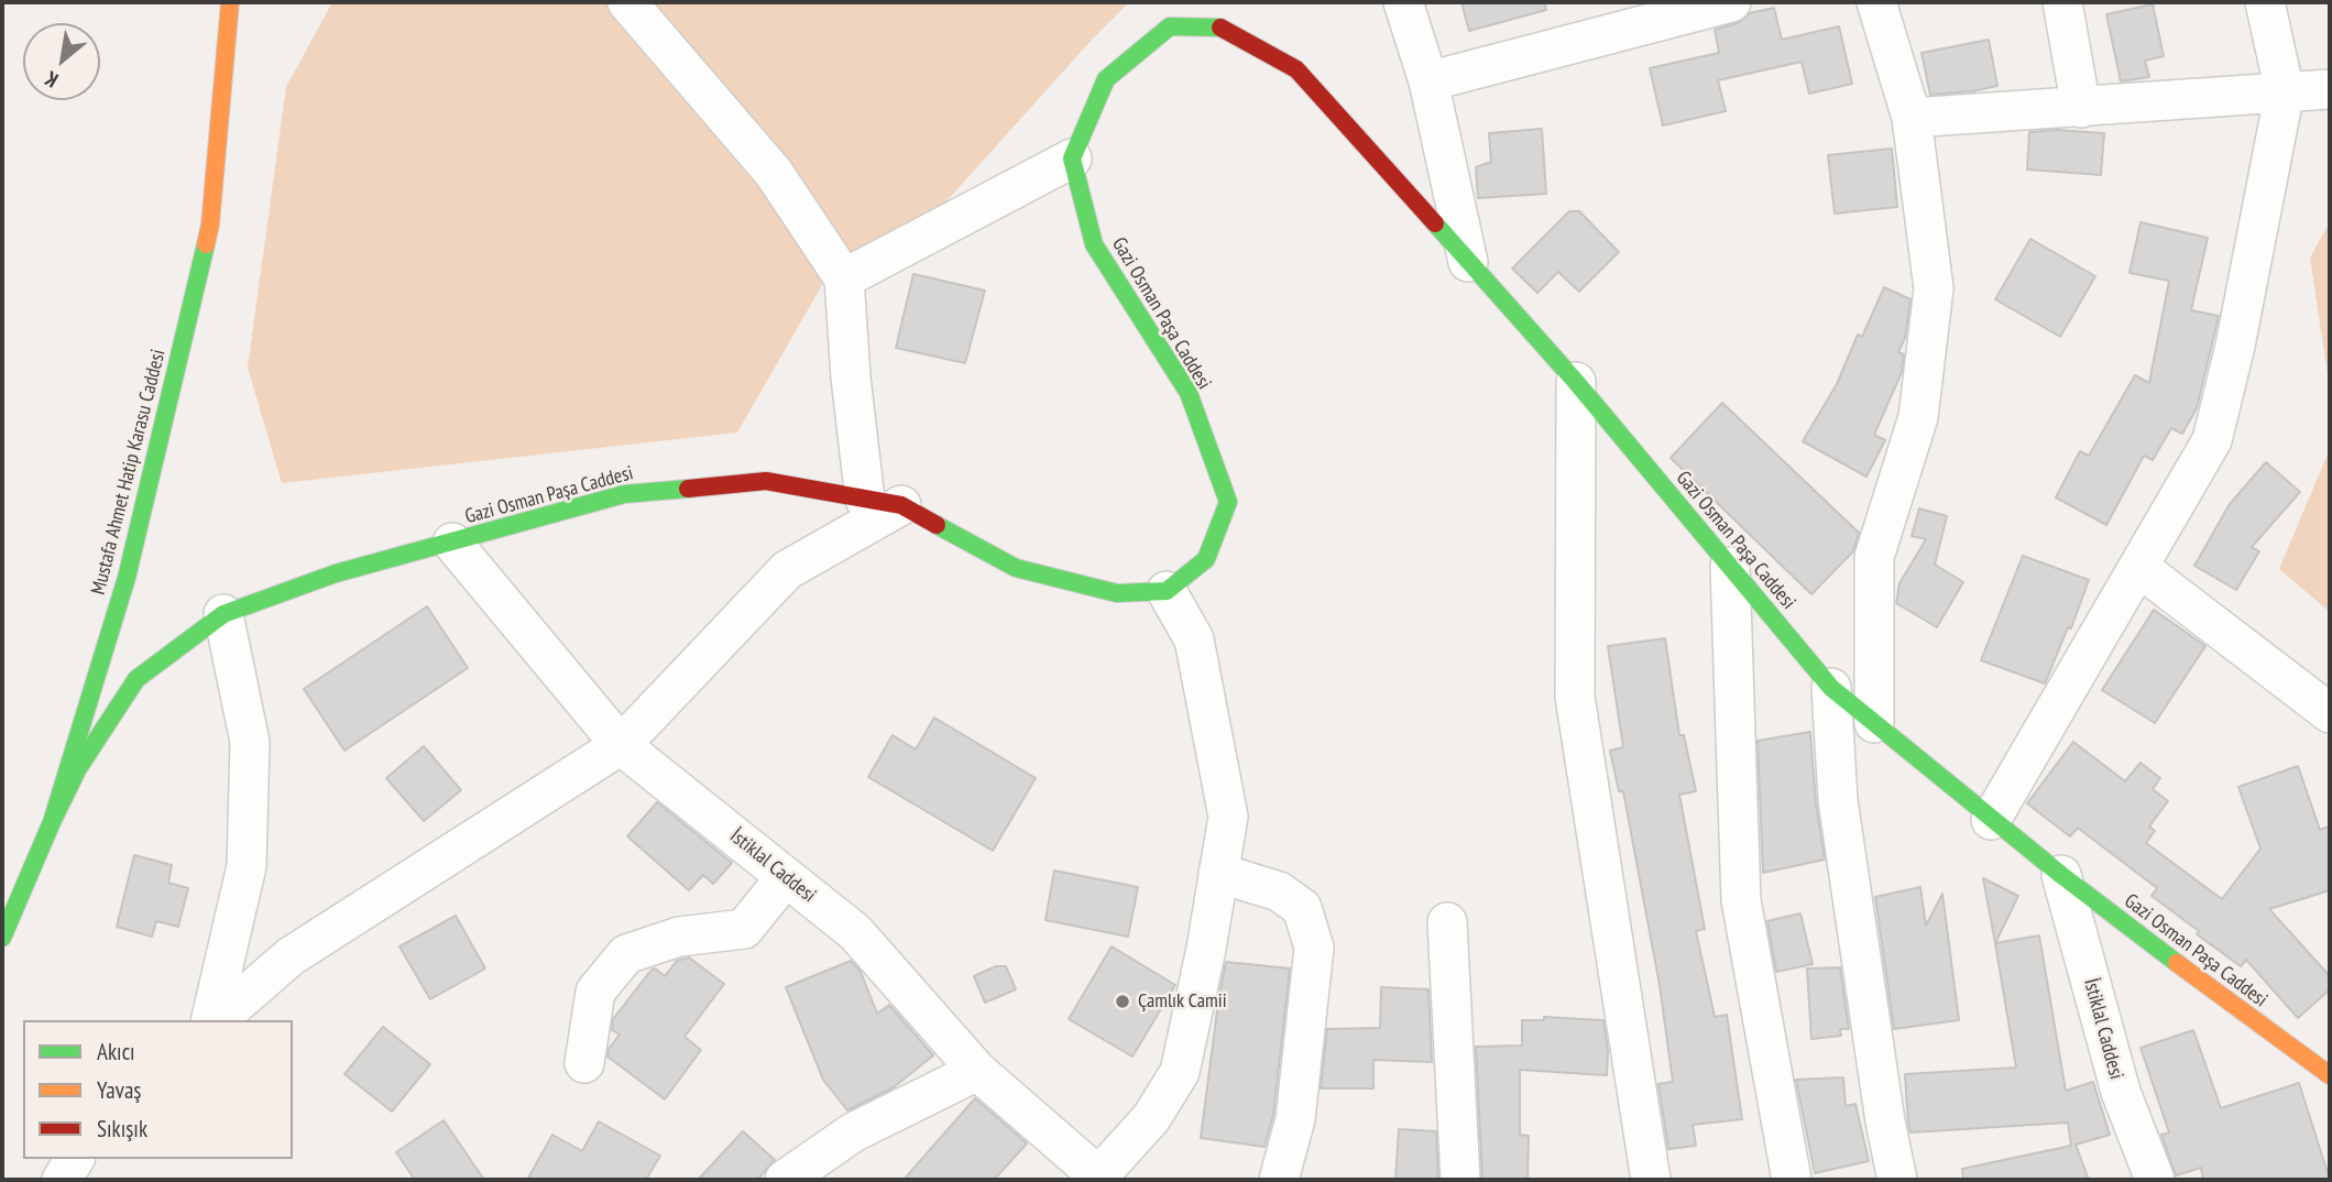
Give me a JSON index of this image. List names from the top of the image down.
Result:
{
  "streets": {
    "street": ["Gazi Osman Paşa Caddesi", "Mustafa Ahmet Hatip Karasu Caddesi", "İstiklal Caddesi"]
  },
  "crossings": [
    ["Gazi Osman Paşa Caddesi", "Mustafa Ahmet Hatip Karasu Caddesi"],
    ["Gazi Osman Paşa Caddesi", "İstiklal Caddesi"]
  ],
  "places": ["Çamlık Camii"],
  "legend": ["Akıcı", "Yavaş", "Sıkışık"],
  "north": "bottom left"
}
